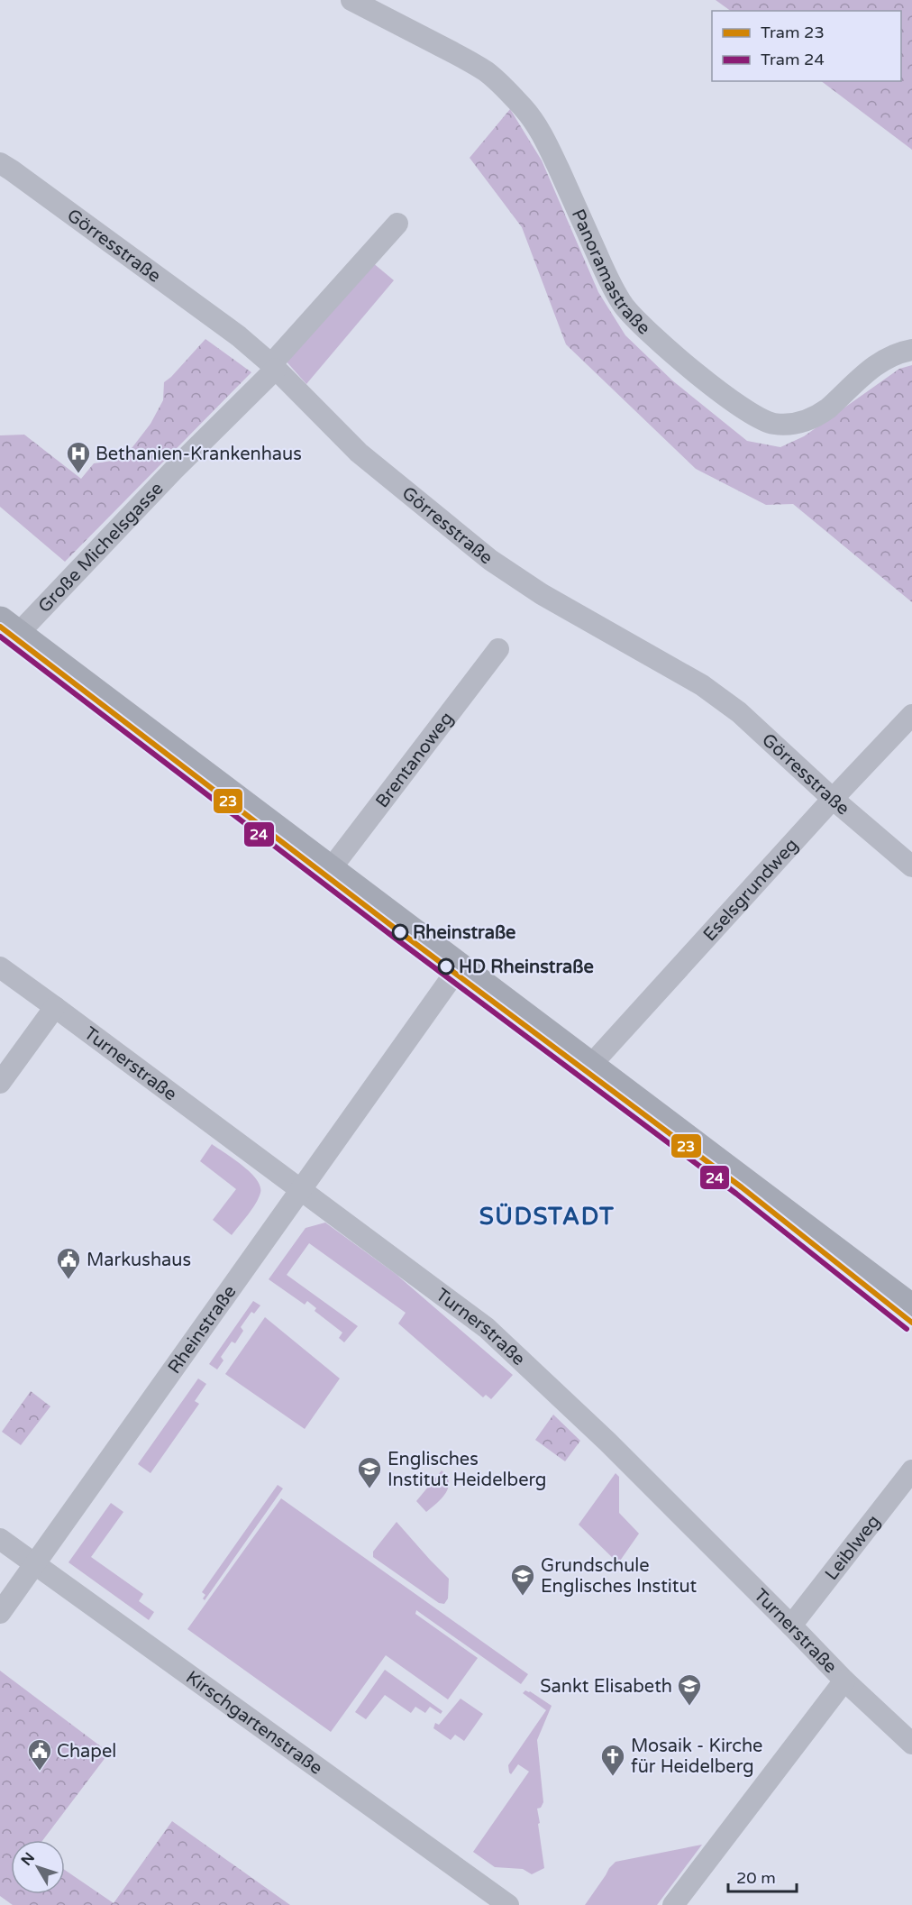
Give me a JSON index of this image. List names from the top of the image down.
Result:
{
  "streets": {
    "street": [
      "Görresstraße",
      "Panoramastraße",
      "Große Michelsgasse",
      "Brentanoweg",
      "Eselsgrundweg",
      "Turnerstraße",
      "Rheinstraße",
      "Leiblweg",
      "Kirschgartenstraße"
    ]
  },
  "crossings": [
    ["Görresstraße", "Große Michelsgasse"],
    ["Görresstraße", "Eselsgrundweg"],
    ["Turnerstraße", "Rheinstraße"],
    ["Turnerstraße", "Leiblweg"],
    ["Rheinstraße", "Kirschgartenstraße"]
  ],
  "districts": ["SÜDSTADT"],
  "places": {
    "hospital": ["Bethanien-Krankenhaus"],
    "other": ["Rheinstraße", "HD Rheinstraße"],
    "public building": ["Markushaus", "Chapel"],
    "school or university": ["Englisches Institut Heidelberg", "Grundschule Englisches Institut", "Sankt Elisabeth"],
    "church": ["Mosaik - Kirche für Heidelberg"]
  },
  "lines": ["tram line 23", "tram line 24"],
  "legend": ["Tram 23", "Tram 24"],
  "scale_bar": "20 m",
  "north": "top left"
}
